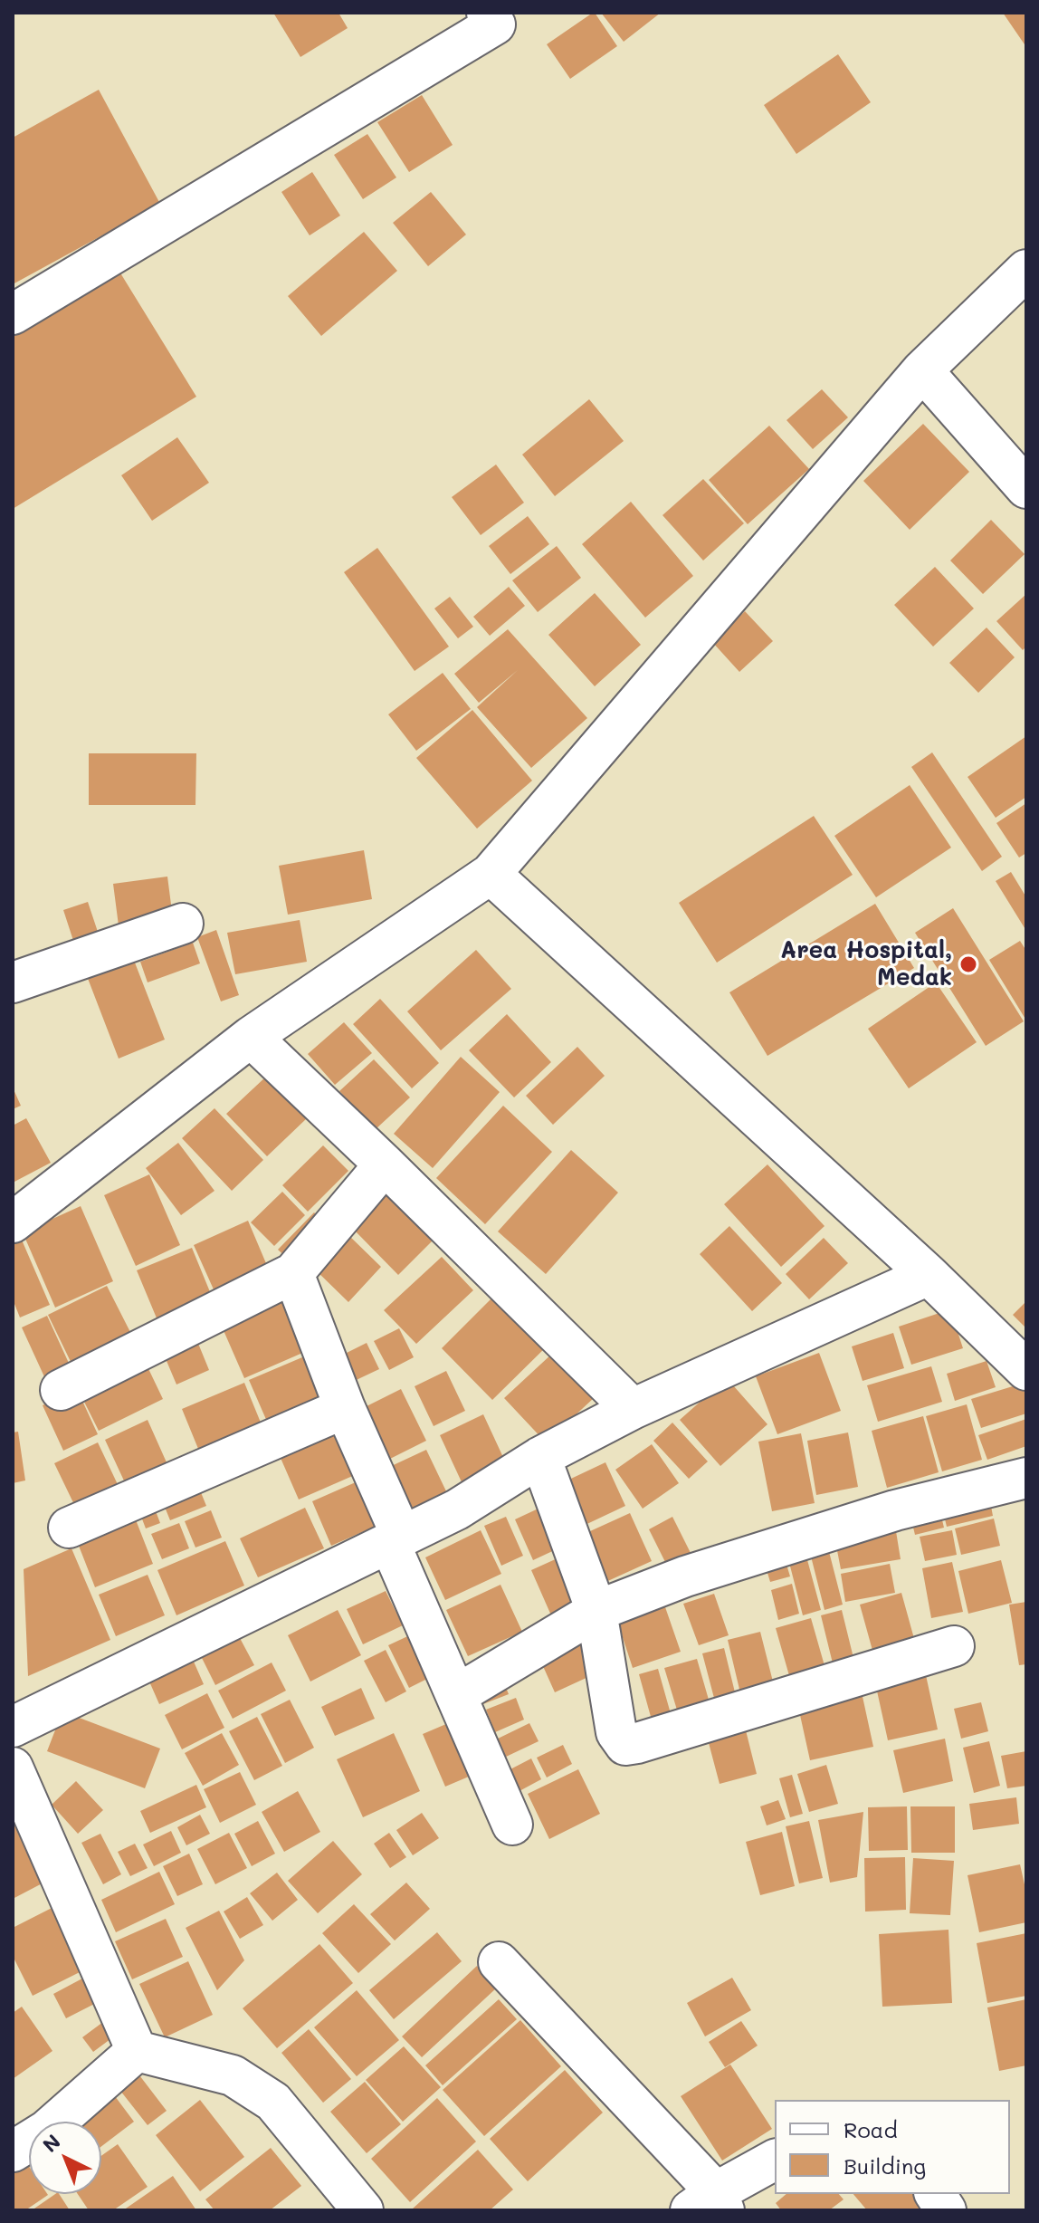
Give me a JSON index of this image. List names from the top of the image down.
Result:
{
  "places": ["Area Hospital, Medak"],
  "legend": ["Road", "Building"],
  "north": "top left"
}
